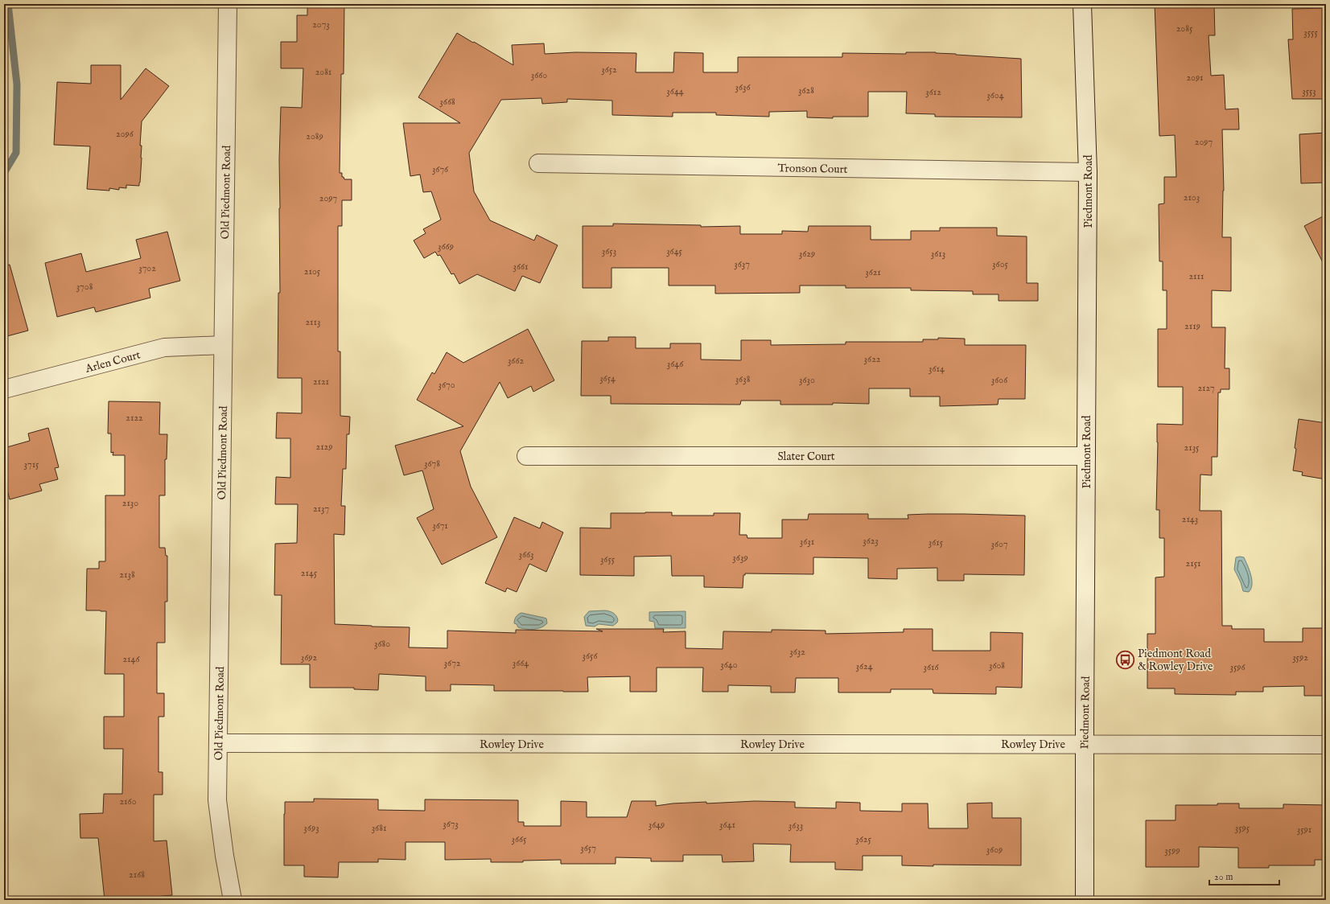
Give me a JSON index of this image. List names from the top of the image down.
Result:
{
  "streets": {
    "street": [
      "Tronson Court",
      "Piedmont Road",
      "Old Piedmont Road",
      "Arlen Court",
      "Slater Court",
      "Rowley Drive"
    ]
  },
  "crossings": [
    ["Tronson Court", "Piedmont Road"],
    ["Piedmont Road", "Slater Court"],
    ["Piedmont Road", "Rowley Drive"],
    ["Old Piedmont Road", "Arlen Court"],
    ["Old Piedmont Road", "Rowley Drive"]
  ],
  "places": {
    "bus stop": ["Piedmont Road & Rowley Drive"]
  },
  "house_numbers": [
    "2073",
    "2085",
    "3555",
    "3652",
    "2081",
    "3660",
    "2091",
    "3636",
    "3628",
    "3644",
    "3553",
    "3612",
    "3604",
    "3668",
    "2096",
    "2089",
    "2097",
    "3676",
    "2103",
    "2097",
    "3669",
    "3653",
    "3645",
    "3629",
    "3613",
    "3637",
    "3605",
    "3661",
    "3702",
    "2105",
    "3621",
    "2111",
    "3708",
    "2113",
    "2119",
    "3622",
    "3662",
    "3646",
    "3614",
    "3654",
    "3638",
    "3630",
    "3606",
    "2121",
    "3670",
    "2127",
    "2122",
    "2129",
    "2135",
    "3678",
    "3715",
    "2130",
    "2137",
    "2143",
    "3671",
    "3623",
    "3631",
    "3615",
    "3607",
    "3663",
    "3639",
    "3655",
    "2151",
    "2145",
    "2138",
    "3680",
    "3632",
    "3656",
    "3692",
    "3592",
    "2146",
    "3672",
    "3664",
    "3640",
    "3608",
    "3624",
    "3616",
    "3596",
    "2160",
    "3673",
    "3649",
    "3641",
    "3633",
    "3693",
    "3681",
    "3595",
    "3591",
    "3665",
    "3625",
    "3657",
    "3609",
    "3599",
    "2168"
  ],
  "scale_bar": "20 m"
}
